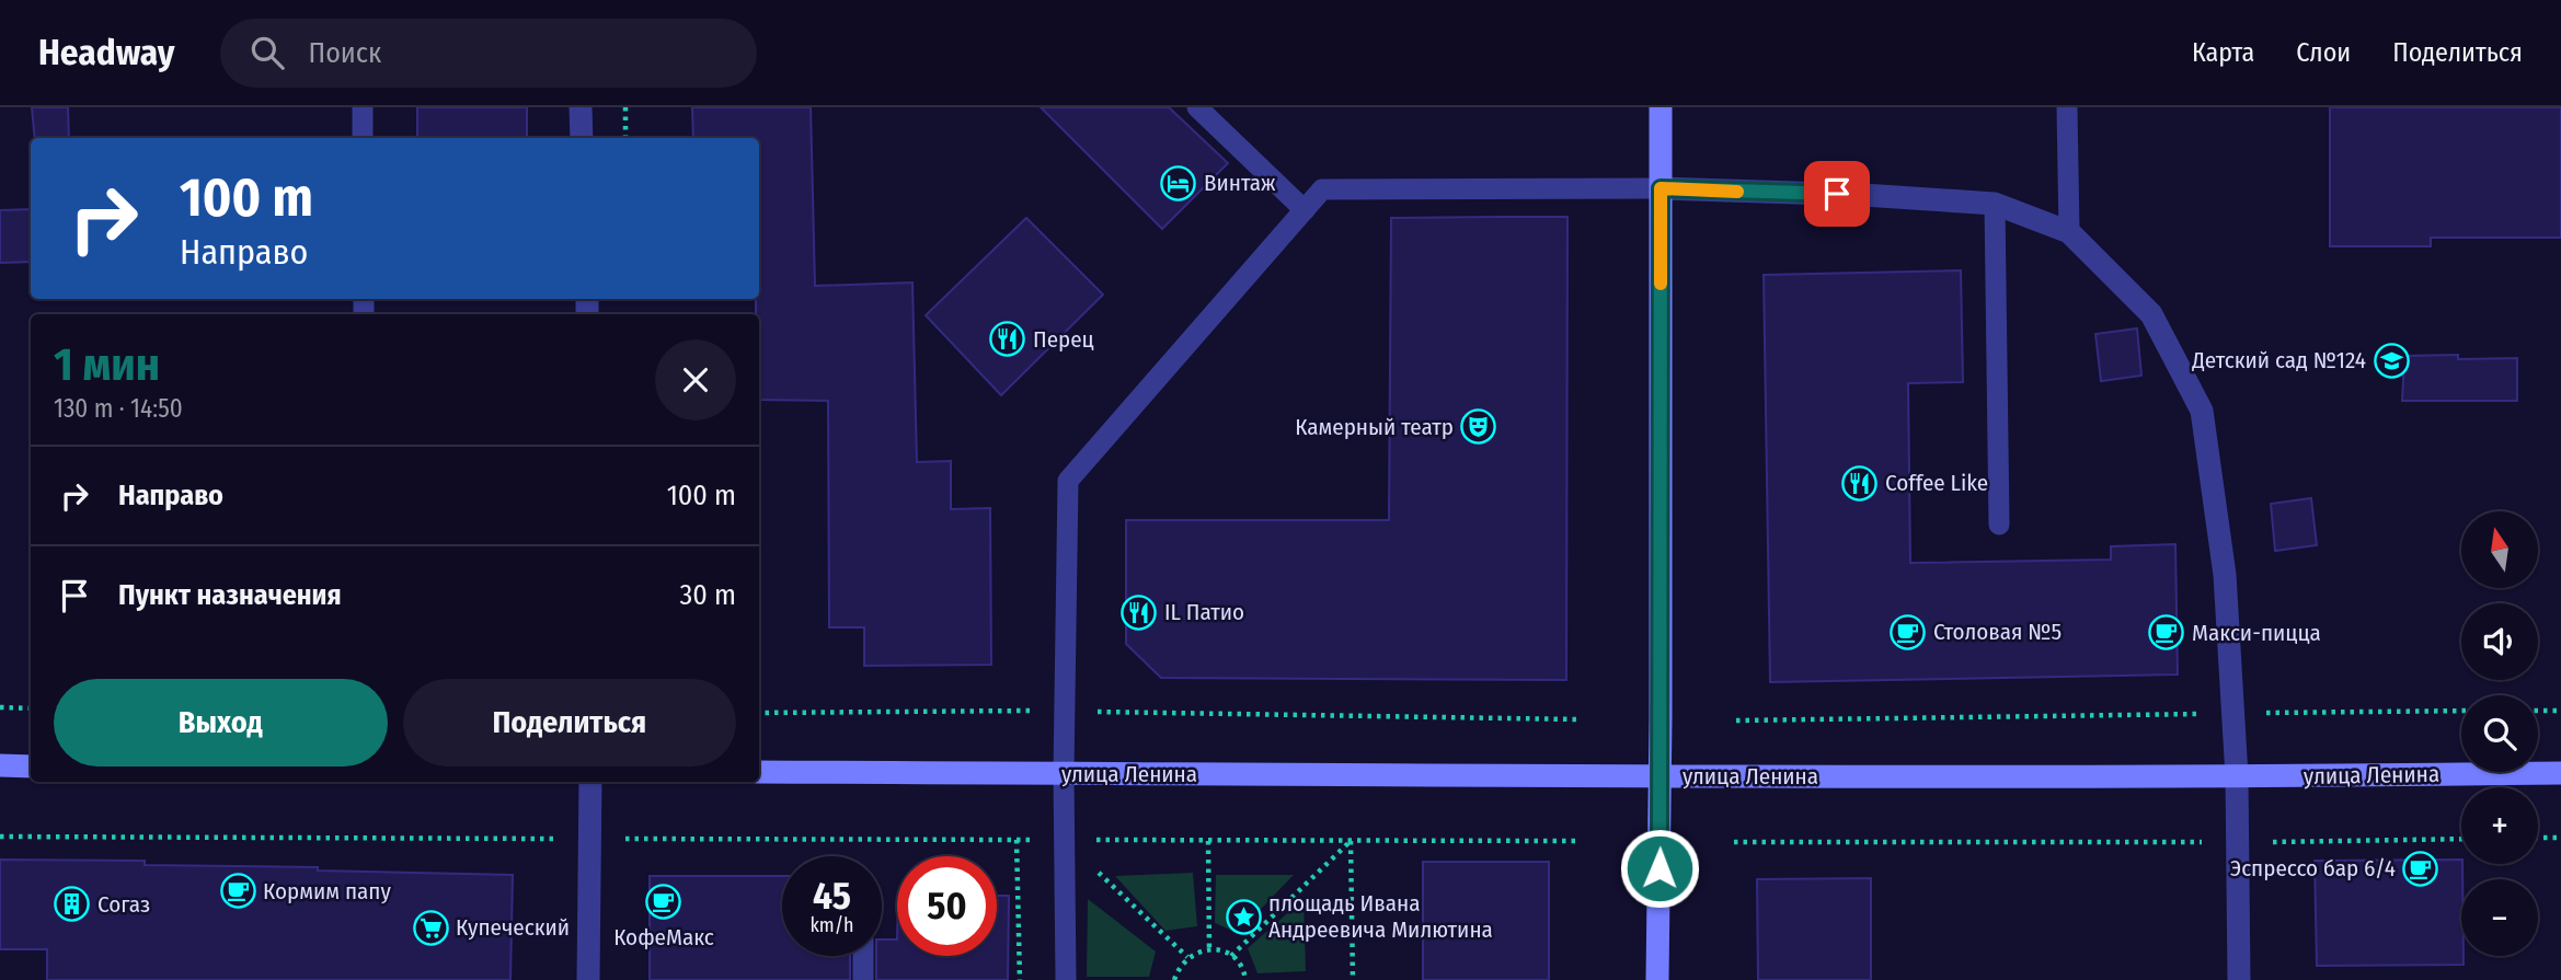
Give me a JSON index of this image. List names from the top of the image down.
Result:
{
  "streets": {
    "street": ["улица Ленина"]
  },
  "places": {
    "hotel": ["Винтаж"],
    "restaurant": ["Перец", "Coffee Like", "IL Патио"],
    "school or university": ["Детский сад №124"],
    "theatre": ["Камерный театр"],
    "cafe": [
      "Столовая №5",
      "Макси-пицца",
      "Эспрессо бар 6/4",
      "Кормим папу",
      "КофеМакс"
    ],
    "building": ["Согаз"],
    "place": ["площадь Ивана Андреевича Милютина"],
    "supermarket": ["Купеческий"]
  },
  "north": "top",
  "page": {
    "header": "Headway",
    "search": "Поиск",
    "nav": ["Карта", "Слои", "Поделиться"],
    "turn": ["100 m", "Направо"],
    "heading": ["1 мин", "130 m · 14:50"],
    "list": [
      {
        "name": "Направо",
        "value": "100 m"
      },
      {
        "name": "Пункт назначения",
        "value": "30 m"
      }
    ],
    "map_buttons": ["+", "−"],
    "buttons": ["Выход", "Поделиться"],
    "speed": "45 km/h",
    "limit": "50"
  }
}
